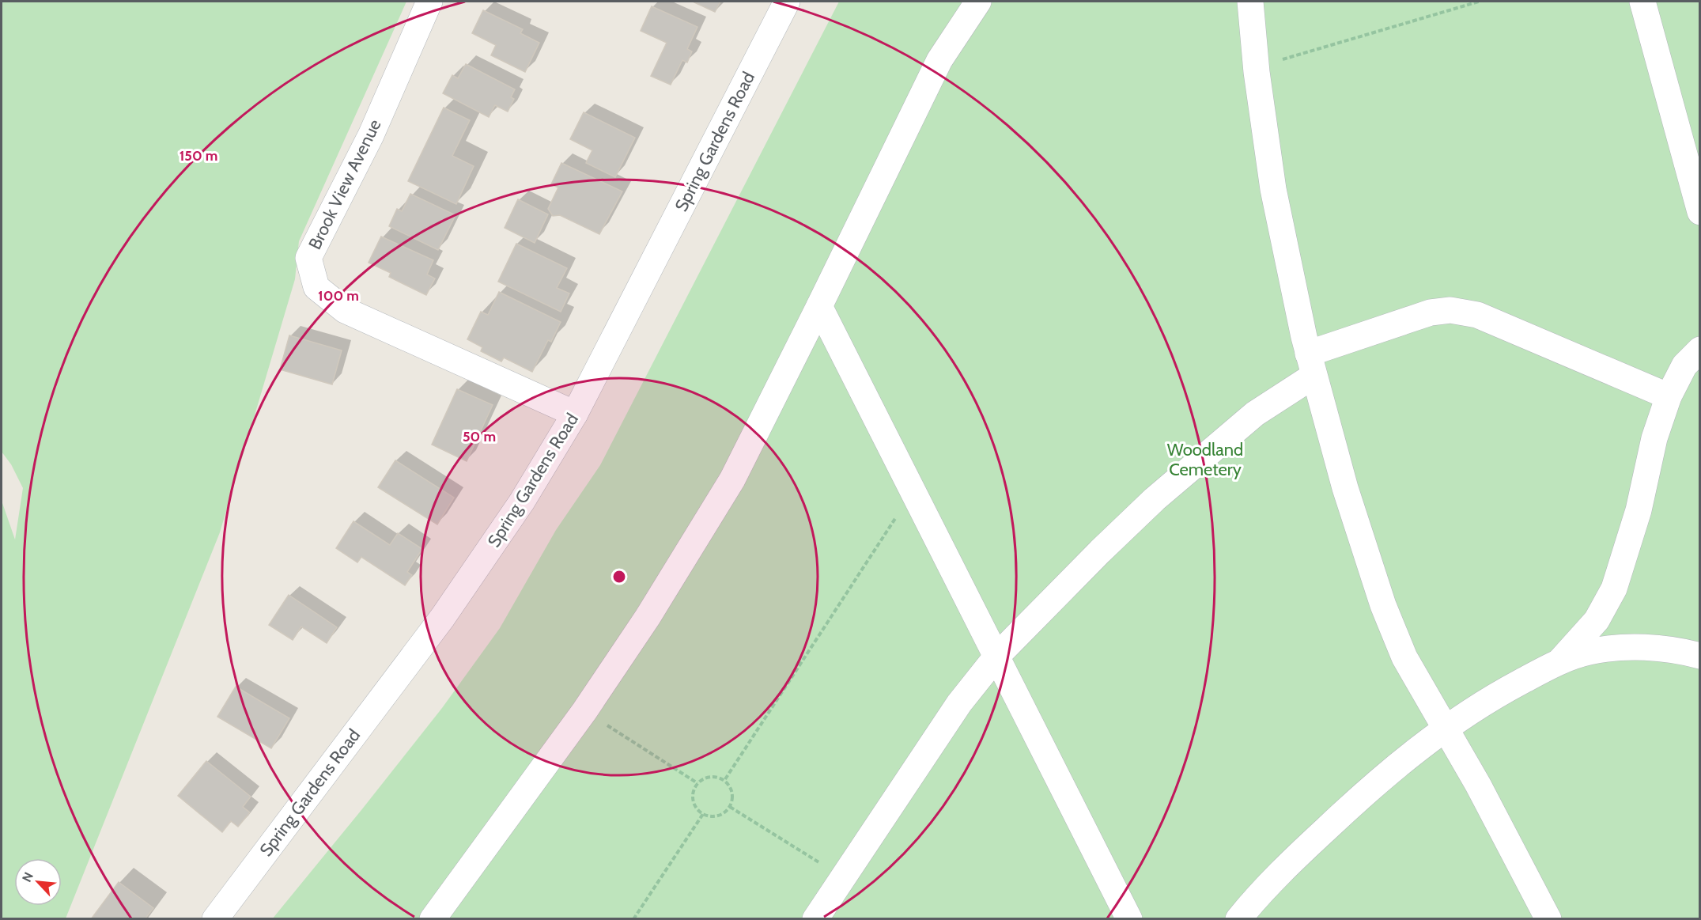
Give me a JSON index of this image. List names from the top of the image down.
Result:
{
  "streets": {
    "street": ["Spring Gardens Road", "Brook View Avenue"]
  },
  "crossings": [
    ["Spring Gardens Road", "Brook View Avenue"]
  ],
  "parks": ["Woodland Cemetery"],
  "north": "top left",
  "rings": ["150 m", "100 m", "50 m"]
}
